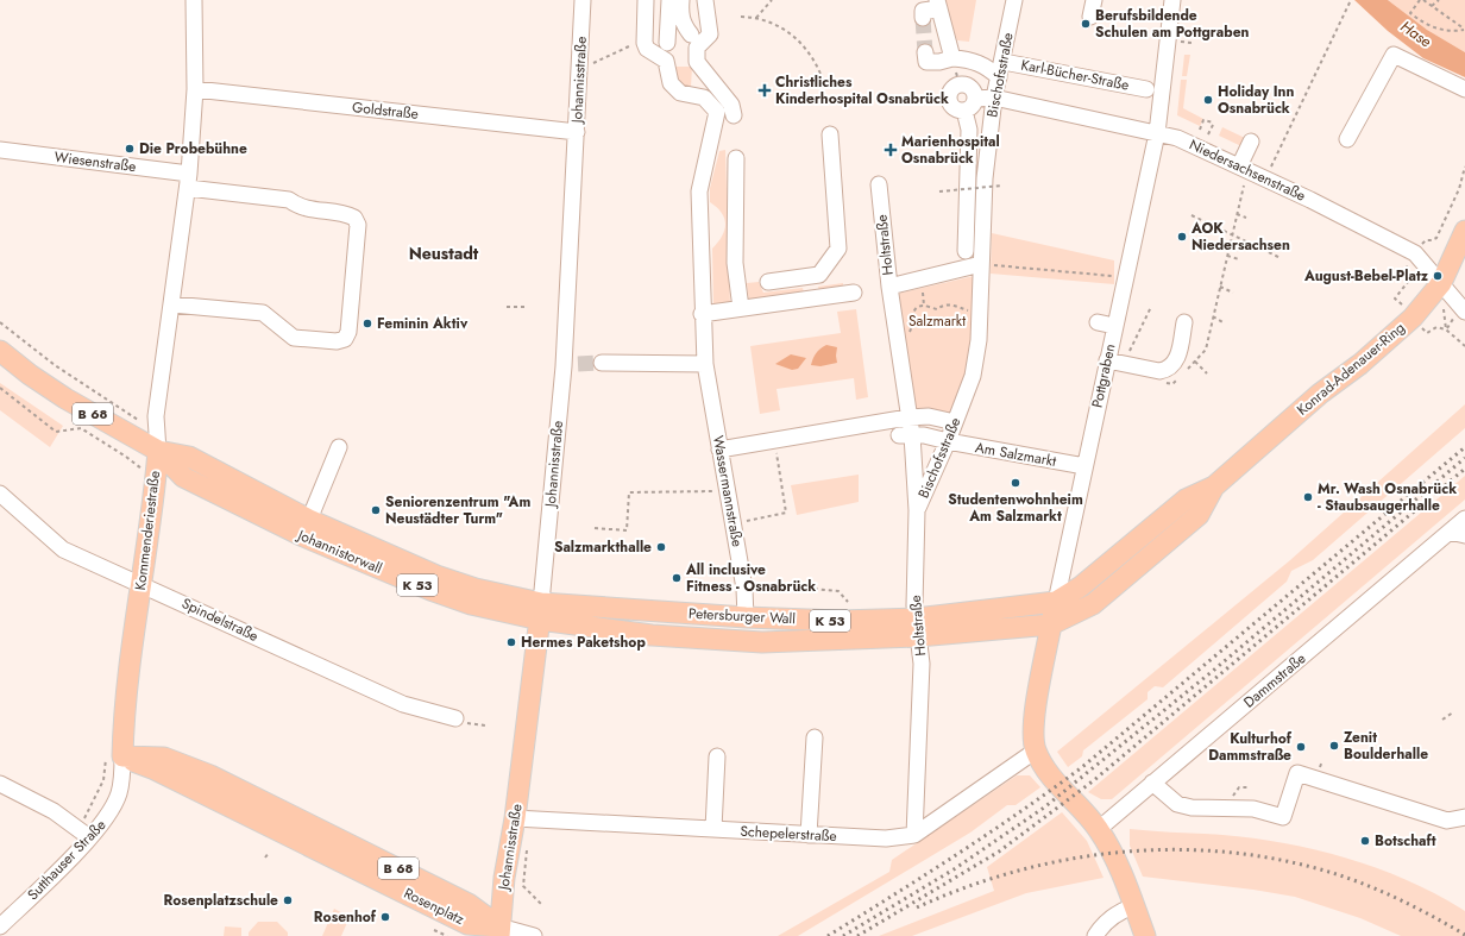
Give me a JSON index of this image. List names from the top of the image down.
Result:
{
  "streets": {
    "main road": [
      "Johannisstraße",
      "Konrad-Adenauer-Ring",
      "Pottgraben",
      "B 68",
      "Kommenderiestraße",
      "Johannistorwall",
      "K 53",
      "Petersburger Wall",
      "Rosenplatz"
    ],
    "street": [
      "Bischofsstraße",
      "Karl-Bücher-Straße",
      "Goldstraße",
      "Wiesenstraße",
      "Niedersachsenstraße",
      "Holtstraße",
      "Am Salzmarkt",
      "Wassermannstraße",
      "Spindelstraße",
      "Dammstraße",
      "Schepelerstraße",
      "Sutthauser Straße"
    ]
  },
  "crossings": [
    ["Bischofsstraße", "Karl-Bücher-Straße"],
    ["Bischofsstraße", "Niedersachsenstraße"],
    ["Bischofsstraße", "Holtstraße"],
    ["Bischofsstraße", "Am Salzmarkt"],
    ["Johannisstraße", "Goldstraße"],
    ["Johannisstraße", "Johannistorwall"],
    ["Johannisstraße", "Petersburger Wall"],
    ["Johannisstraße", "Schepelerstraße"],
    ["Johannisstraße", "Rosenplatz"],
    ["Goldstraße", "Kommenderiestraße"],
    ["Wiesenstraße", "Kommenderiestraße"],
    ["Niedersachsenstraße", "Konrad-Adenauer-Ring"],
    ["Niedersachsenstraße", "Pottgraben"],
    ["Holtstraße", "Am Salzmarkt"],
    ["Holtstraße", "Petersburger Wall"],
    ["Holtstraße", "Schepelerstraße"],
    ["Konrad-Adenauer-Ring", "Pottgraben"],
    ["Konrad-Adenauer-Ring", "Petersburger Wall"],
    ["Pottgraben", "Am Salzmarkt"],
    ["Pottgraben", "Petersburger Wall"],
    ["Pottgraben", "Schepelerstraße"],
    ["Wassermannstraße", "Petersburger Wall"],
    ["Kommenderiestraße", "Johannistorwall"],
    ["Kommenderiestraße", "Spindelstraße"],
    ["Kommenderiestraße", "Sutthauser Straße"],
    ["Kommenderiestraße", "Rosenplatz"],
    ["Johannistorwall", "Petersburger Wall"],
    ["Sutthauser Straße", "Rosenplatz"]
  ],
  "districts": ["Neustadt"],
  "water": ["Hase"],
  "parks": ["Salzmarkt"],
  "places": {
    "other": [
      "Berufsbildende Schulen am Pottgraben",
      "Holiday Inn Osnabrück",
      "Die Probebühne",
      "AOK Niedersachsen",
      "August-Bebel-Platz",
      "Feminin Aktiv",
      "Studentenwohnheim Am Salzmarkt",
      "Mr. Wash Osnabrück - Staubsaugerhalle",
      "Seniorenzentrum \"Am Neustädter Turm\"",
      "Salzmarkthalle",
      "All inclusive Fitness - Osnabrück",
      "Hermes Paketshop",
      "Zenit Boulderhalle",
      "Kulturhof Dammstraße",
      "Botschaft",
      "Rosenplatzschule",
      "Rosenhof"
    ],
    "health": ["Christliches Kinderhospital Osnabrück", "Marienhospital Osnabrück"]
  }
}
